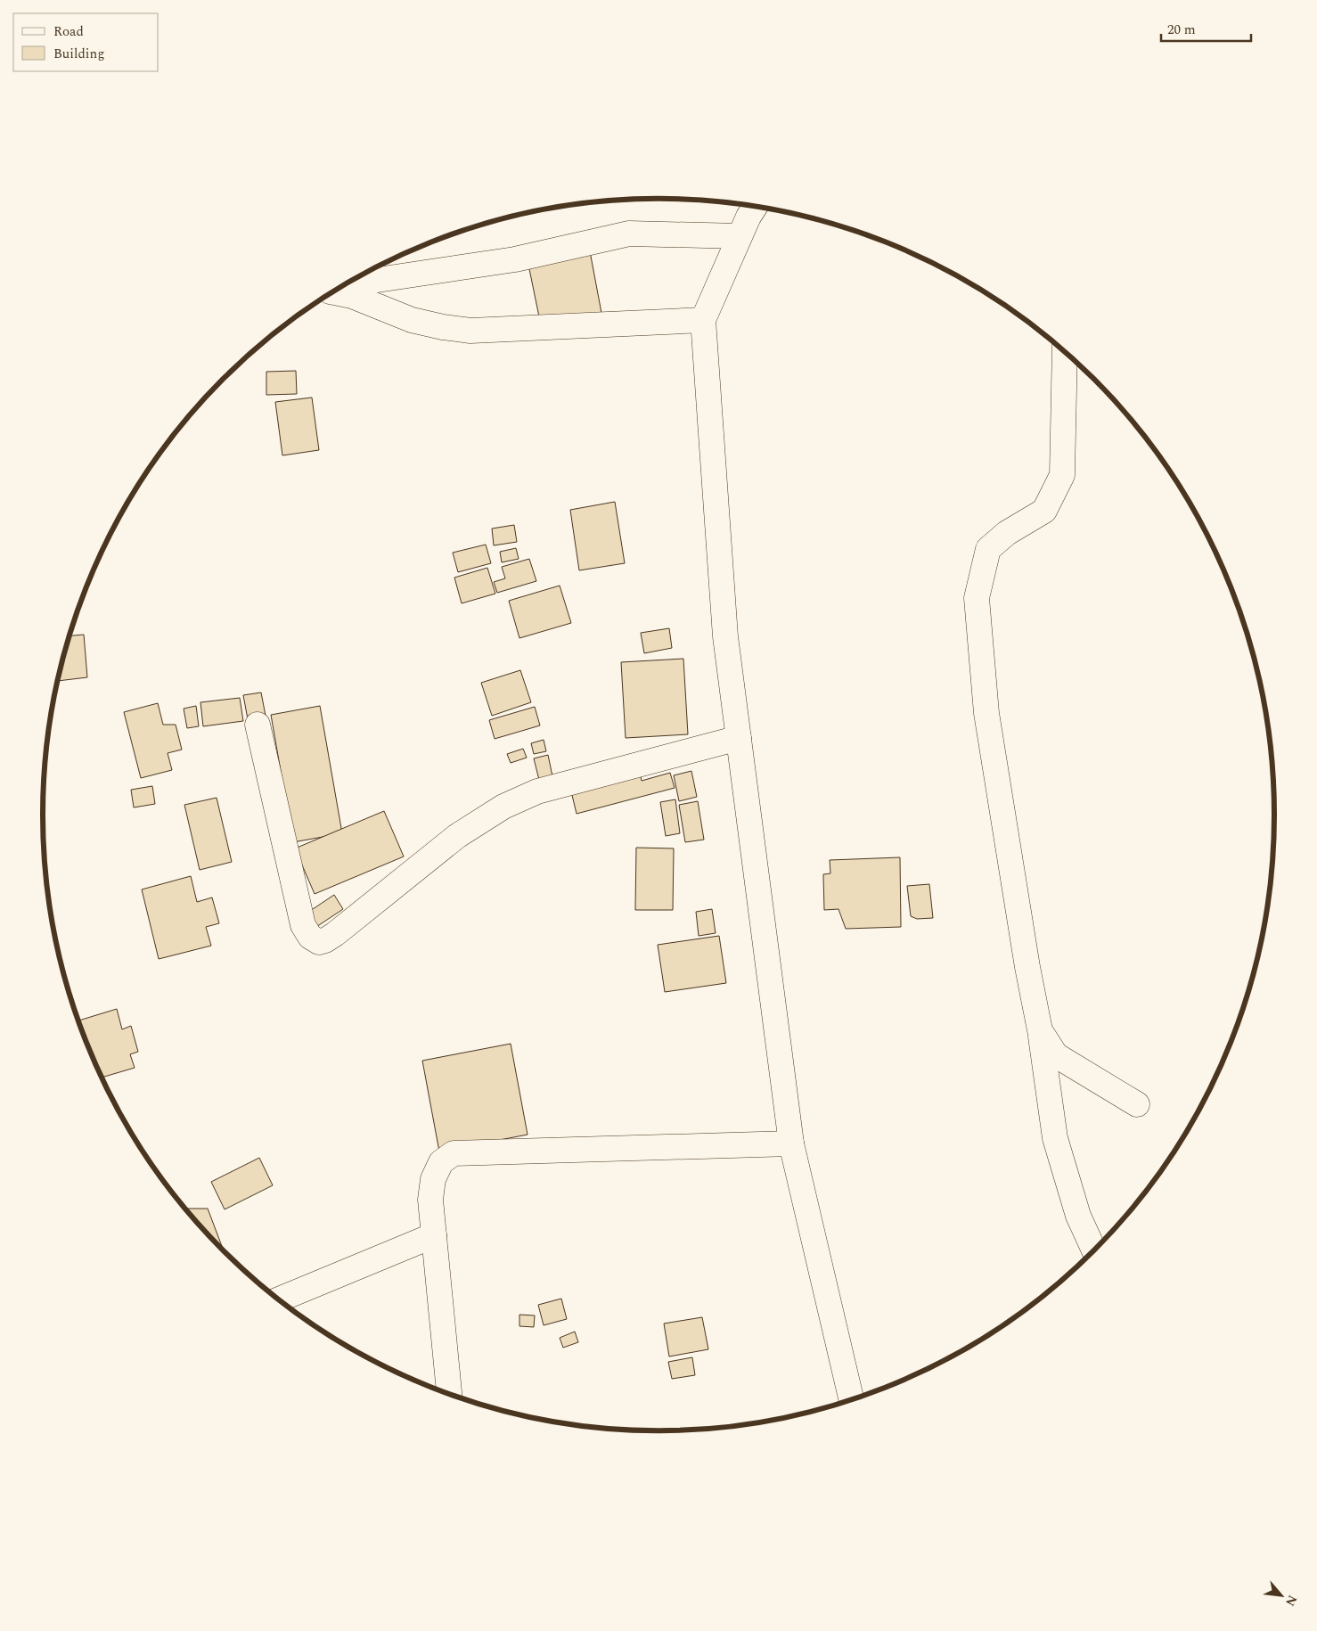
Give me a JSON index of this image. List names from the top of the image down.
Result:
{
  "legend": ["Road", "Building"],
  "scale_bar": "20 m",
  "north": "bottom right"
}
